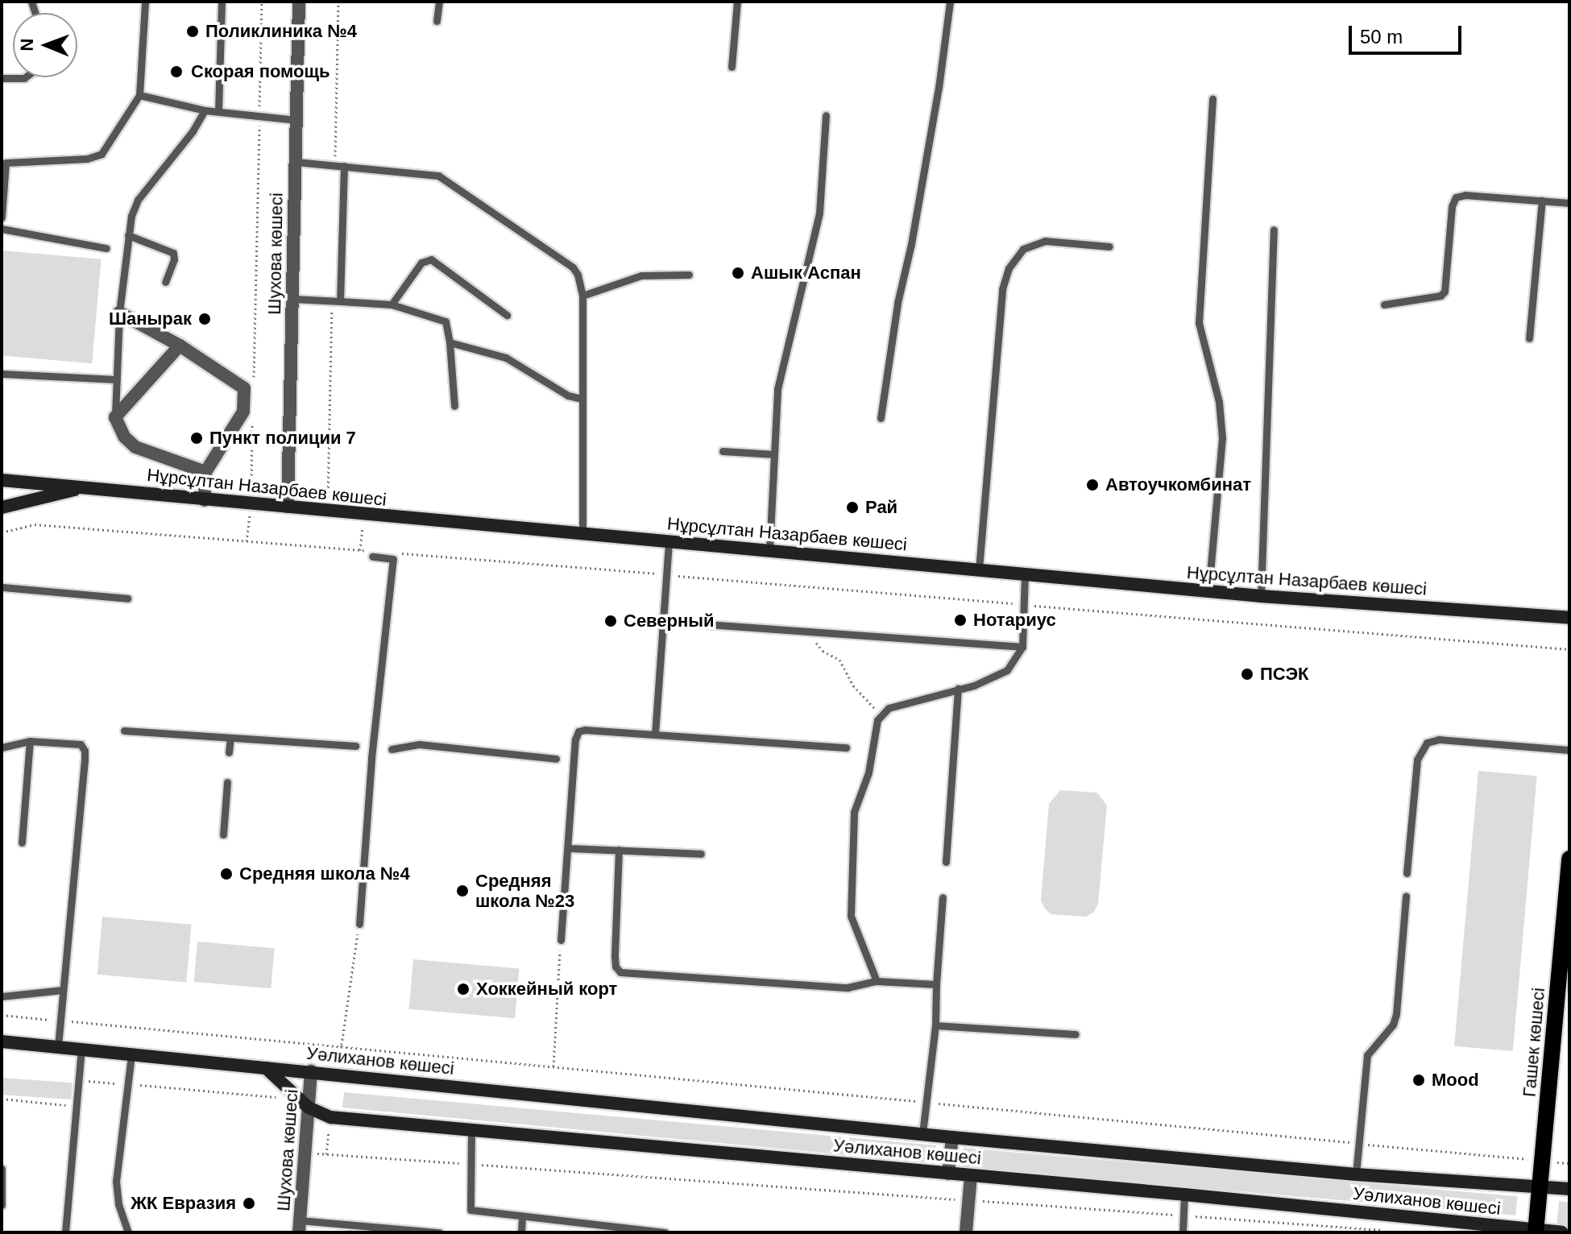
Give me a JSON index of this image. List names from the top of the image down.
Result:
{
  "streets": {
    "main road": ["Нұрсұлтан Назарбаев көшесі", "Гашек көшесі", "Уәлиханов көшесі"],
    "street": ["Шухова көшесі"]
  },
  "crossings": [
    ["Шухова көшесі", "Нұрсұлтан Назарбаев көшесі"],
    ["Шухова көшесі", "Уәлиханов көшесі"],
    ["Гашек көшесі", "Уәлиханов көшесі"]
  ],
  "places": [
    "Поликлиника №4",
    "Скорая помощь",
    "Ашык Аспан",
    "Шанырак",
    "Пункт полиции 7",
    "Автоучкомбинат",
    "Рай",
    "Нотариус",
    "Северный",
    "ПСЭК",
    "Средняя школа №4",
    "Средняя школа №23",
    "Хоккейный корт",
    "Mood",
    "ЖК Евразия"
  ],
  "scale_bar": "50 m",
  "north": "left"
}
